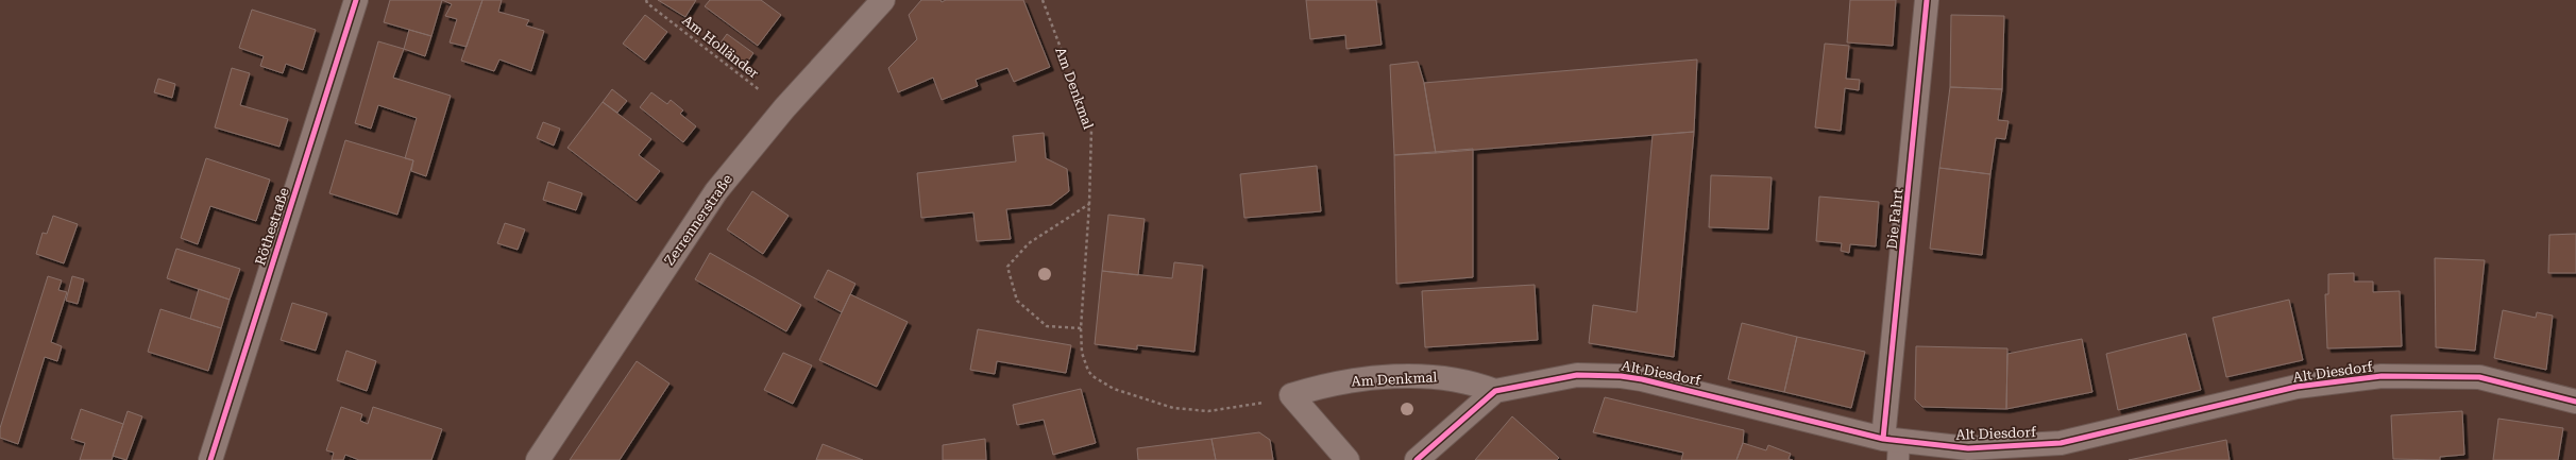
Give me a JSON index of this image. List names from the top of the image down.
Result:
{
  "streets": {
    "street": [
      "Am Denkmal",
      "Die Fahrt",
      "Zerrennerstraße",
      "Röthestraße",
      "Alt Diesdorf"
    ],
    "path": ["Am Holländer"]
  },
  "crossings": [
    ["Am Holländer", "Zerrennerstraße"],
    ["Am Denkmal", "Alt Diesdorf"],
    ["Die Fahrt", "Alt Diesdorf"]
  ]
}
